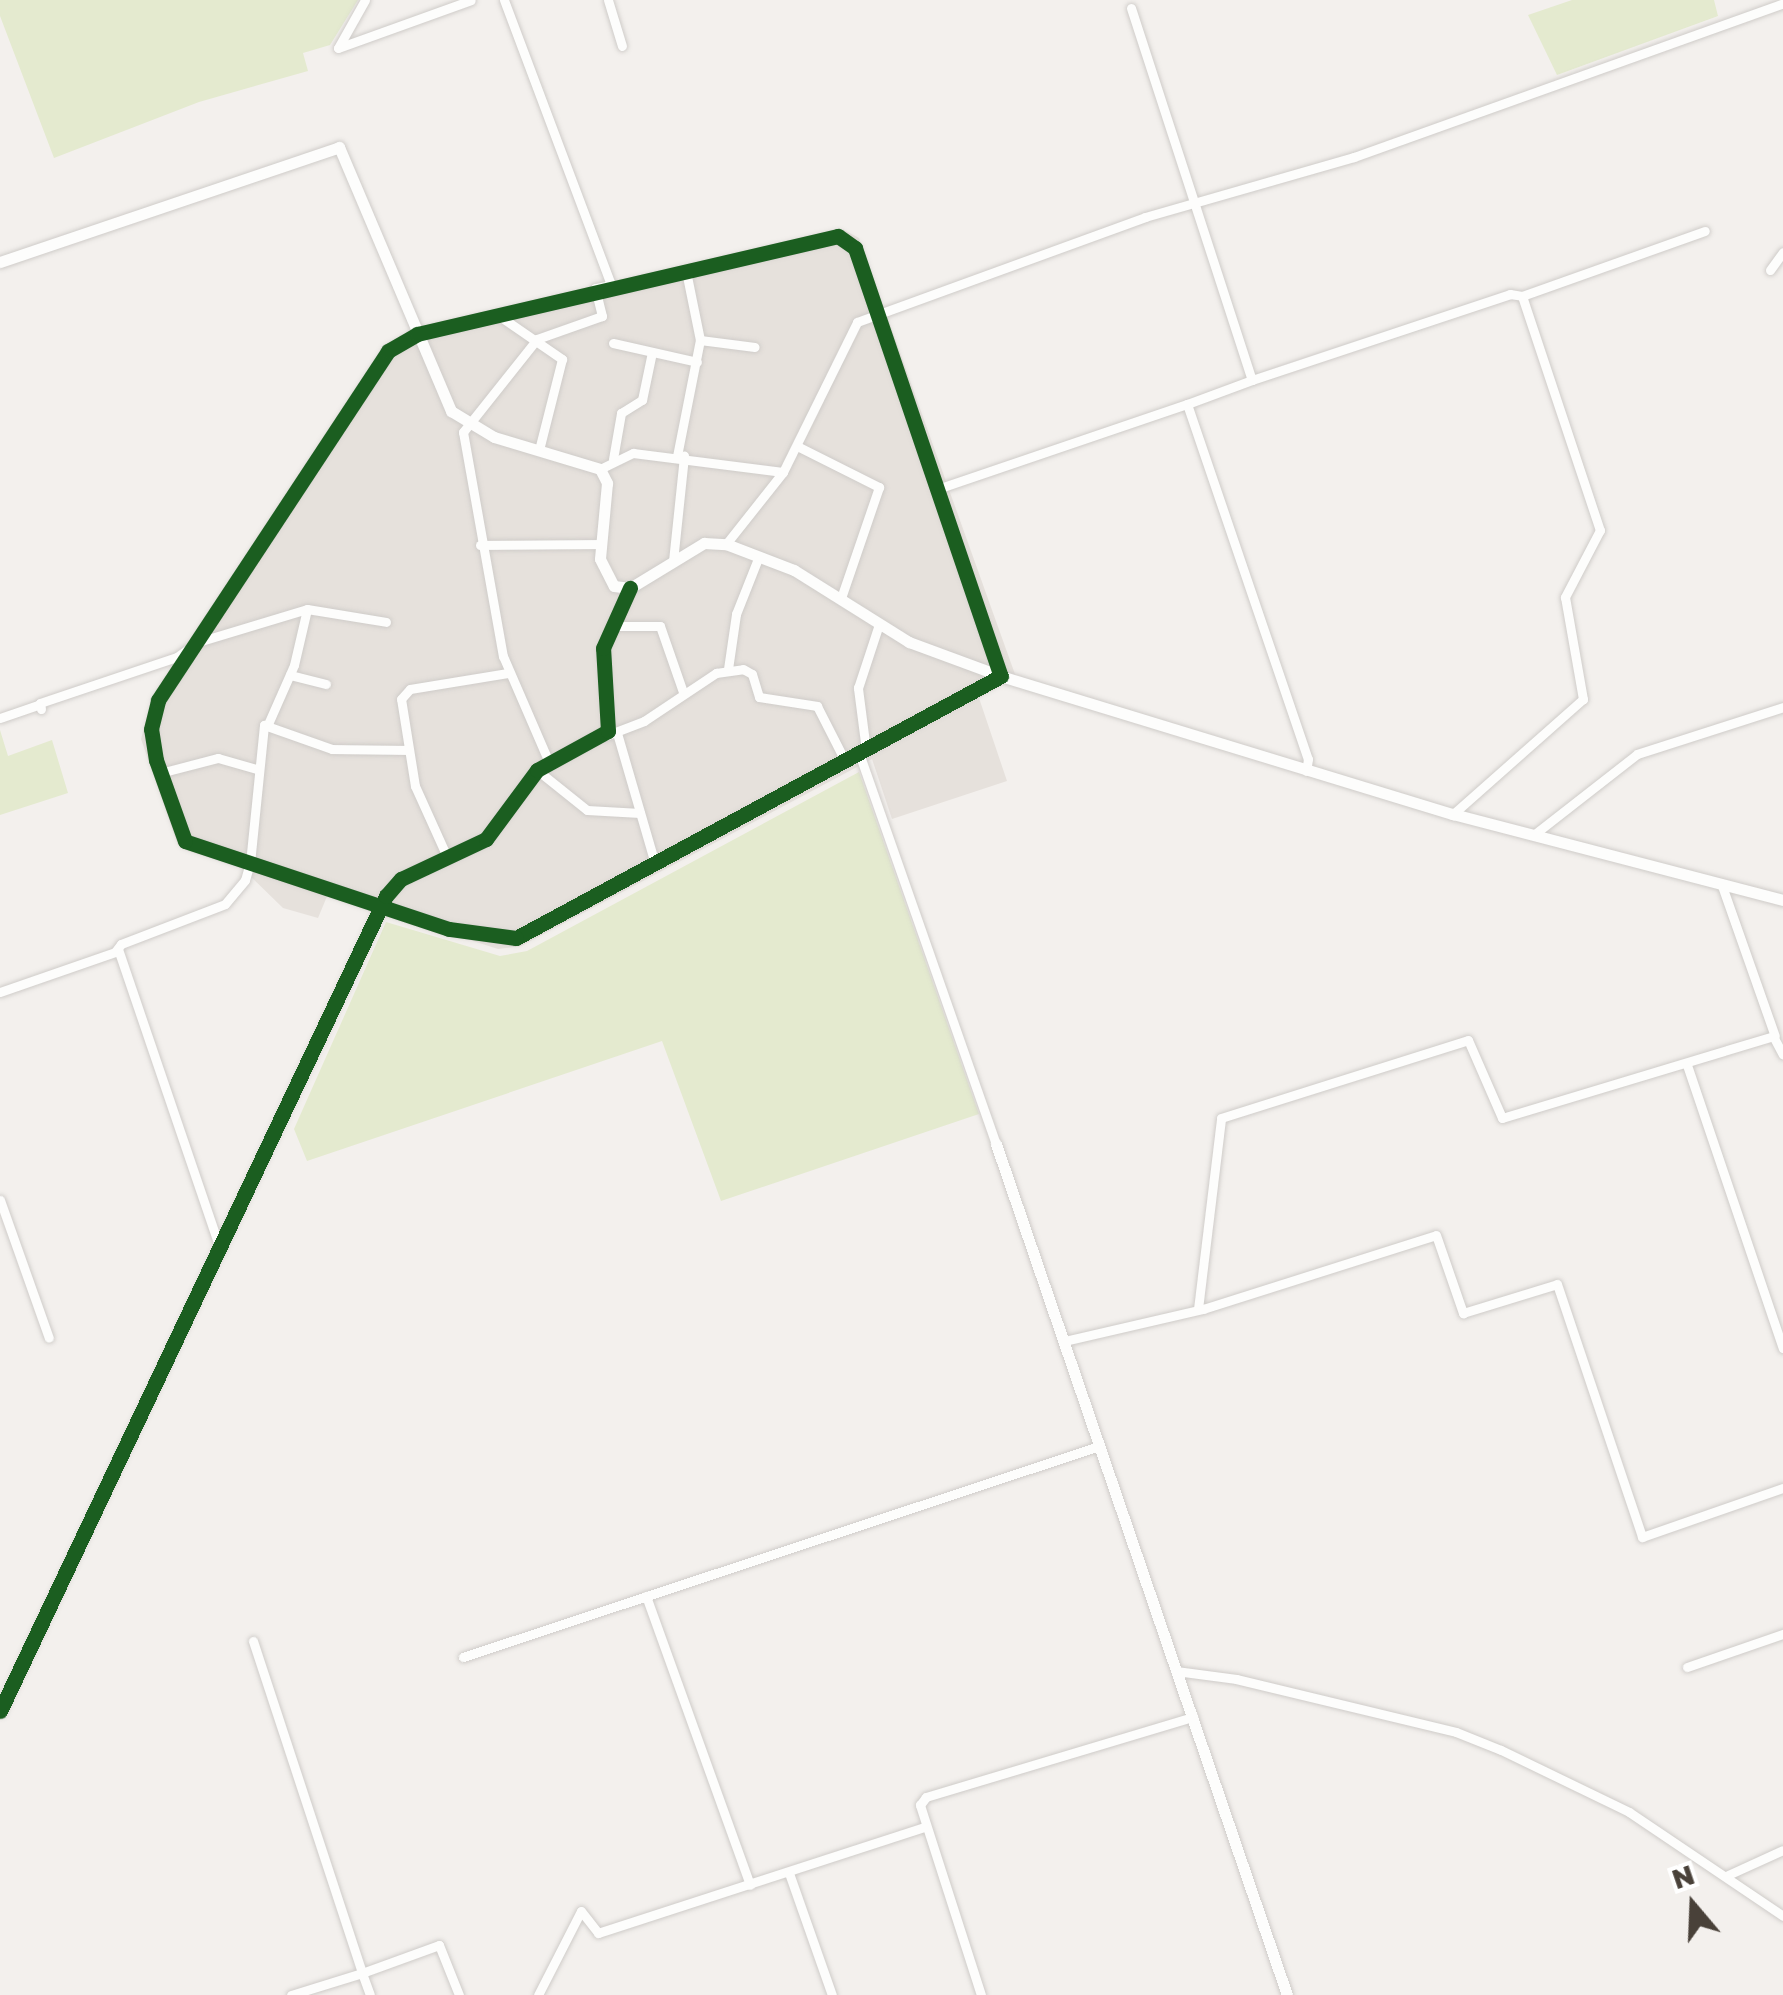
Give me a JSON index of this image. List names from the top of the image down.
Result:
{
  "north": "top"
}
